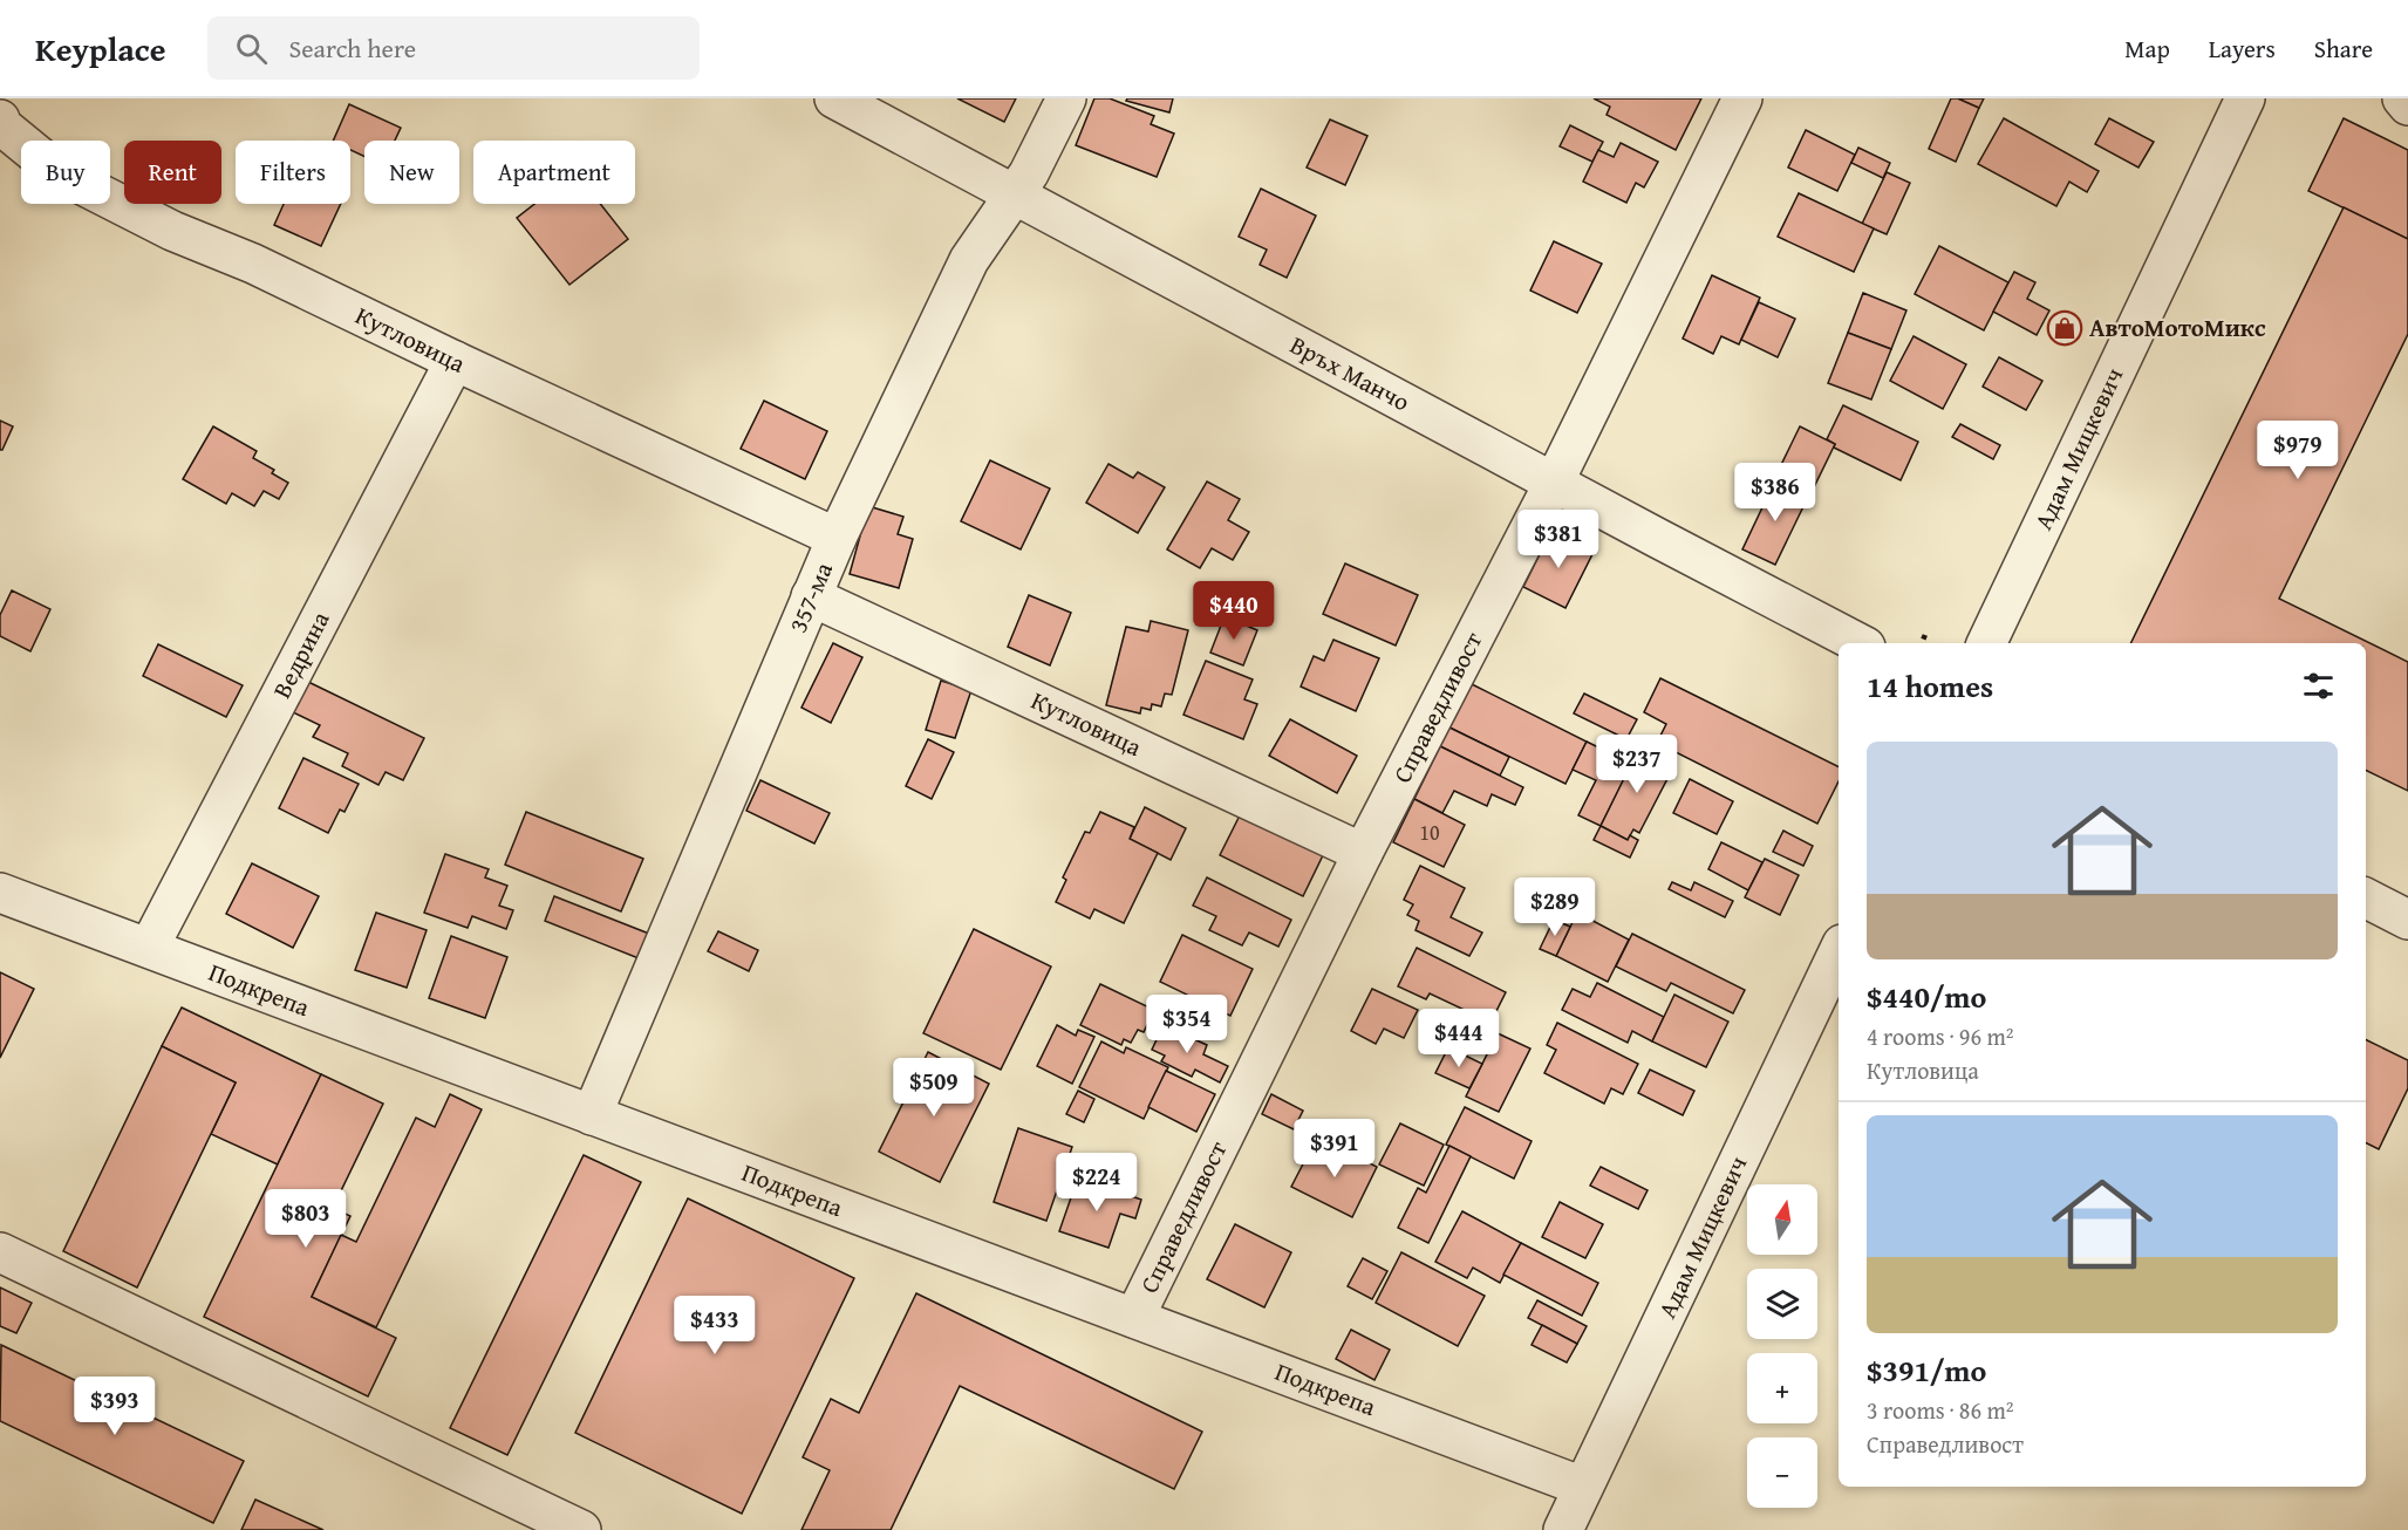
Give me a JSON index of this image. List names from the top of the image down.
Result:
{
  "streets": {
    "street": [
      "Кутловица",
      "Връх Манчо",
      "Адам Мицкевич",
      "357-ма",
      "Ведрина",
      "Справедливост",
      "Подкрепа"
    ]
  },
  "crossings": [
    ["Кутловица", "357-ма"],
    ["Кутловица", "Ведрина"],
    ["Кутловица", "Справедливост"],
    ["Връх Манчо", "357-ма"],
    ["Връх Манчо", "Справедливост"],
    ["Адам Мицкевич", "Подкрепа"],
    ["357-ма", "Подкрепа"],
    ["Ведрина", "Подкрепа"],
    ["Справедливост", "Подкрепа"]
  ],
  "places": {
    "shop": ["АвтоМотоМикс"]
  },
  "house_numbers": ["10"],
  "north": "top",
  "page": {
    "header": "Keyplace",
    "search": "Search here",
    "nav": ["Map", "Layers", "Share"],
    "chip": [
      "Buy",
      "Rent",
      "Filters",
      "New",
      "Apartment"
    ],
    "price": [
      "$979",
      "$386",
      "$381",
      "$440",
      "$237",
      "$289",
      "$354",
      "$444",
      "$509",
      "$391",
      "$224",
      "$803",
      "$433",
      "$393"
    ],
    "heading": "14 homes",
    "list": [
      {
        "name": "$440/mo",
        "note": "4 rooms · 96 m² · Кутловица"
      },
      {
        "name": "$391/mo",
        "note": "3 rooms · 86 m² · Справедливост"
      }
    ],
    "map_buttons": ["+", "−"]
  }
}
